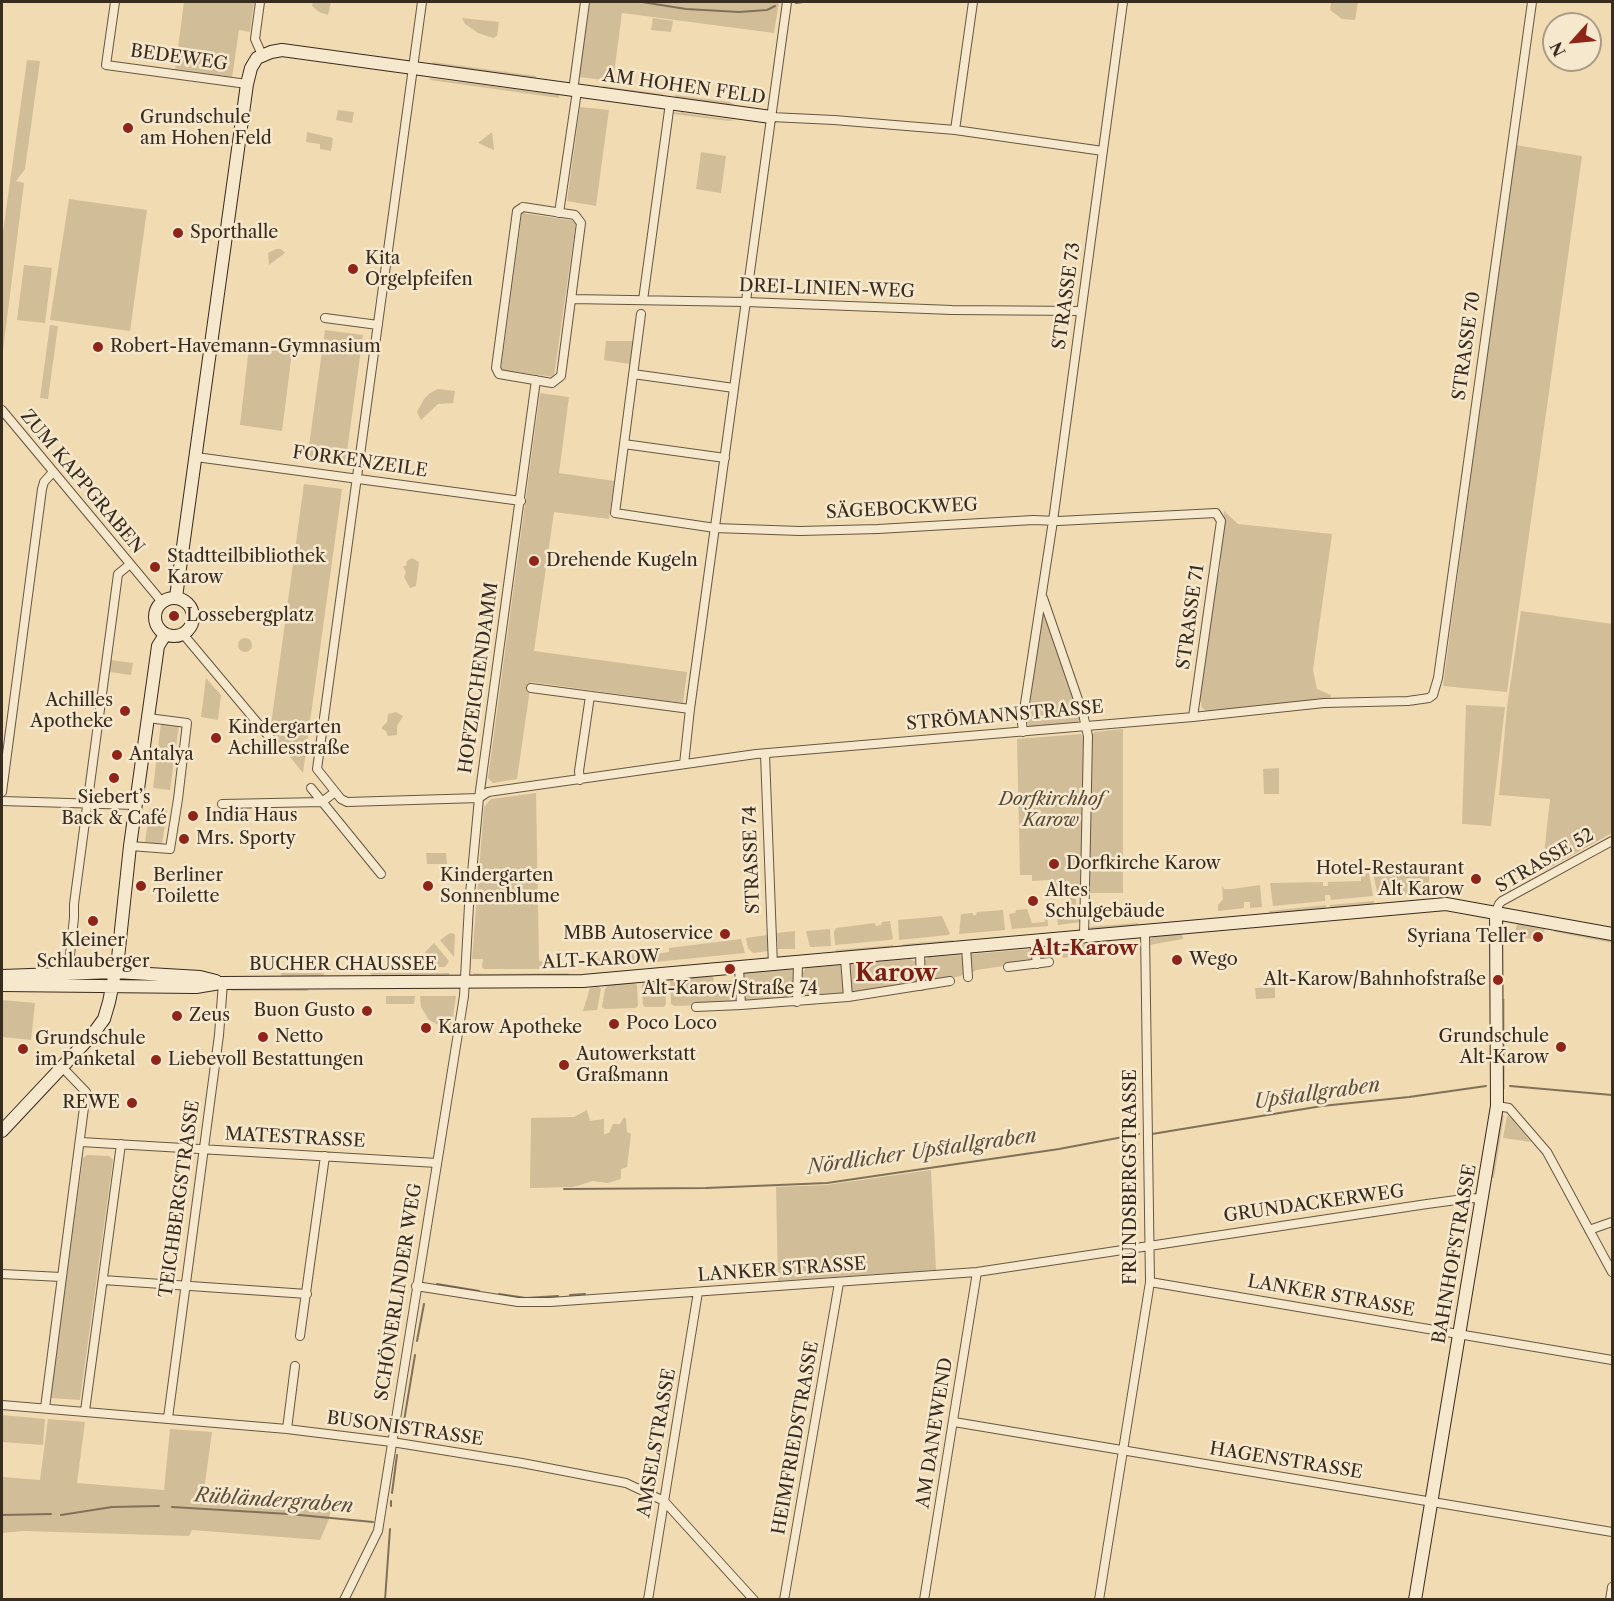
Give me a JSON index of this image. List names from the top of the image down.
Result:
{
  "streets": {
    "main road": [
      "AM HOHEN FELD",
      "ALT-KAROW",
      "BUCHER CHAUSSEE",
      "BAHNHOFSTRASSE"
    ],
    "street": [
      "BEDEWEG",
      "DREI-LINIEN-WEG",
      "STRASSE 73",
      "STRASSE 70",
      "FORKENZEILE",
      "ZUM KAPPGRABEN",
      "SÄGEBOCKWEG",
      "STRASSE 71",
      "HOFZEICHENDAMM",
      "STRÖMANNSTRASSE",
      "STRASSE 74",
      "STRASSE 52",
      "MATESTRASSE",
      "FRUNDSBERGSTRASSE",
      "TEICHBERGSTRASSE",
      "GRUNDACKERWEG",
      "LANKER STRASSE",
      "SCHÖNERLINDER WEG",
      "BUSONISTRASSE",
      "AM DANEWEND",
      "HEIMFRIEDSTRASSE",
      "AMSELSTRASSE",
      "HAGENSTRASSE"
    ]
  },
  "crossings": [
    ["AM HOHEN FELD", "STRASSE 73"],
    ["DREI-LINIEN-WEG", "STRASSE 73"],
    ["STRASSE 73", "SÄGEBOCKWEG"],
    ["STRASSE 73", "STRÖMANNSTRASSE"],
    ["STRASSE 73", "ALT-KAROW"],
    ["STRASSE 70", "STRÖMANNSTRASSE"],
    ["FORKENZEILE", "HOFZEICHENDAMM"],
    ["SÄGEBOCKWEG", "STRASSE 71"],
    ["STRASSE 71", "STRÖMANNSTRASSE"],
    ["HOFZEICHENDAMM", "STRÖMANNSTRASSE"],
    ["HOFZEICHENDAMM", "ALT-KAROW"],
    ["HOFZEICHENDAMM", "BUCHER CHAUSSEE"],
    ["HOFZEICHENDAMM", "SCHÖNERLINDER WEG"],
    ["STRÖMANNSTRASSE", "STRASSE 74"],
    ["STRASSE 74", "ALT-KAROW"],
    ["STRASSE 52", "ALT-KAROW"],
    ["STRASSE 52", "BAHNHOFSTRASSE"],
    ["ALT-KAROW", "BUCHER CHAUSSEE"],
    ["ALT-KAROW", "FRUNDSBERGSTRASSE"],
    ["ALT-KAROW", "BAHNHOFSTRASSE"],
    ["ALT-KAROW", "SCHÖNERLINDER WEG"],
    ["BUCHER CHAUSSEE", "TEICHBERGSTRASSE"],
    ["BUCHER CHAUSSEE", "SCHÖNERLINDER WEG"],
    ["MATESTRASSE", "TEICHBERGSTRASSE"],
    ["MATESTRASSE", "SCHÖNERLINDER WEG"],
    ["FRUNDSBERGSTRASSE", "GRUNDACKERWEG"],
    ["FRUNDSBERGSTRASSE", "LANKER STRASSE"],
    ["FRUNDSBERGSTRASSE", "HAGENSTRASSE"],
    ["TEICHBERGSTRASSE", "BUSONISTRASSE"],
    ["GRUNDACKERWEG", "BAHNHOFSTRASSE"],
    ["GRUNDACKERWEG", "LANKER STRASSE"],
    ["BAHNHOFSTRASSE", "LANKER STRASSE"],
    ["BAHNHOFSTRASSE", "HAGENSTRASSE"],
    ["LANKER STRASSE", "SCHÖNERLINDER WEG"],
    ["LANKER STRASSE", "AM DANEWEND"],
    ["LANKER STRASSE", "HEIMFRIEDSTRASSE"],
    ["LANKER STRASSE", "AMSELSTRASSE"],
    ["SCHÖNERLINDER WEG", "BUSONISTRASSE"],
    ["BUSONISTRASSE", "AMSELSTRASSE"],
    ["AM DANEWEND", "HAGENSTRASSE"]
  ],
  "districts": ["Alt-Karow", "Karow"],
  "water": ["Upstallgraben", "Nördlicher Upstallgraben", "Rübländergraben"],
  "parks": ["Dorfkirchhof Karow"],
  "places": [
    "Grundschule am Hohen Feld",
    "Sporthalle",
    "Kita Orgelpfeifen",
    "Robert-Havemann-Gymnasium",
    "Drehende Kugeln",
    "Stadtteilbibliothek Karow",
    "Lossebergplatz",
    "Achilles Apotheke",
    "Kindergarten Achillesstraße",
    "Antalya",
    "Siebert’s Back & Café",
    "India Haus",
    "Mrs. Sporty",
    "Dorfkirche Karow",
    "Hotel-Restaurant Alt Karow",
    "Berliner Toilette",
    "Kindergarten Sonnenblume",
    "Altes Schulgebäude",
    "Kleiner Schlauberger",
    "MBB Autoservice",
    "Syriana Teller",
    "Wego",
    "Alt-Karow/Straße 74",
    "Alt-Karow/Bahnhofstraße",
    "Buon Gusto",
    "Zeus",
    "Poco Loco",
    "Karow Apotheke",
    "Netto",
    "Grundschule Alt-Karow",
    "Grundschule im Panketal",
    "Liebevoll Bestattungen",
    "Autowerkstatt Graßmann",
    "REWE"
  ],
  "north": "bottom left"
}
